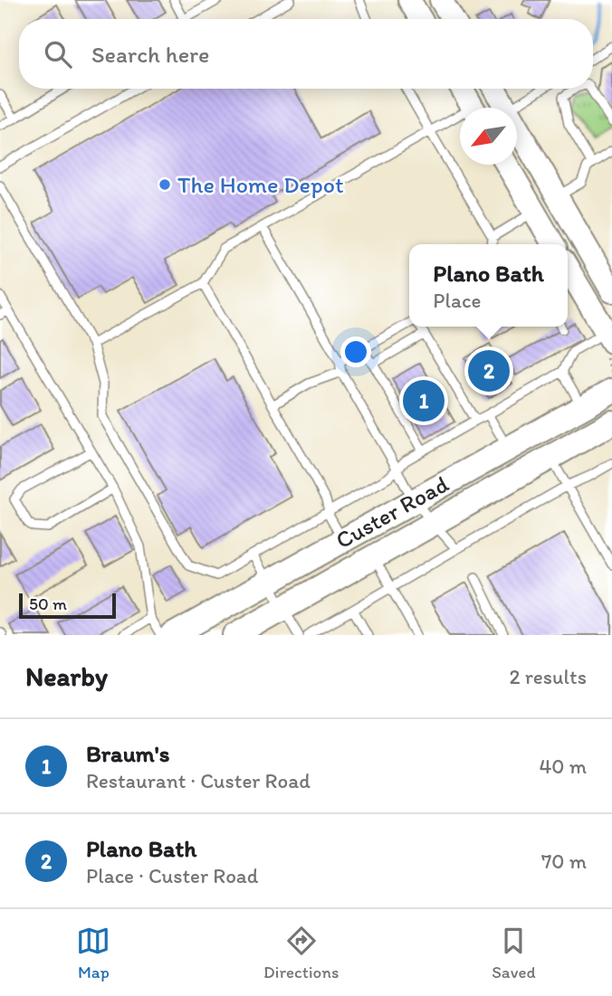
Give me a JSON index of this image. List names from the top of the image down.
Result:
{
  "streets": {
    "main road": ["Custer Road"]
  },
  "places": ["The Home Depot"],
  "scale_bar": "50 m",
  "north": "bottom left",
  "page": {
    "search": "Search here",
    "popup": ["Plano Bath", "Place"],
    "pins": ["2", "1"],
    "scale": "50 m",
    "heading": ["Nearby", "2 results"],
    "list": [
      {
        "mark": "1",
        "name": "Braum's",
        "note": "Restaurant · Custer Road",
        "value": "40 m"
      },
      {
        "mark": "2",
        "name": "Plano Bath",
        "note": "Place · Custer Road",
        "value": "70 m"
      }
    ],
    "nav": ["Map", "Directions", "Saved"]
  }
}
